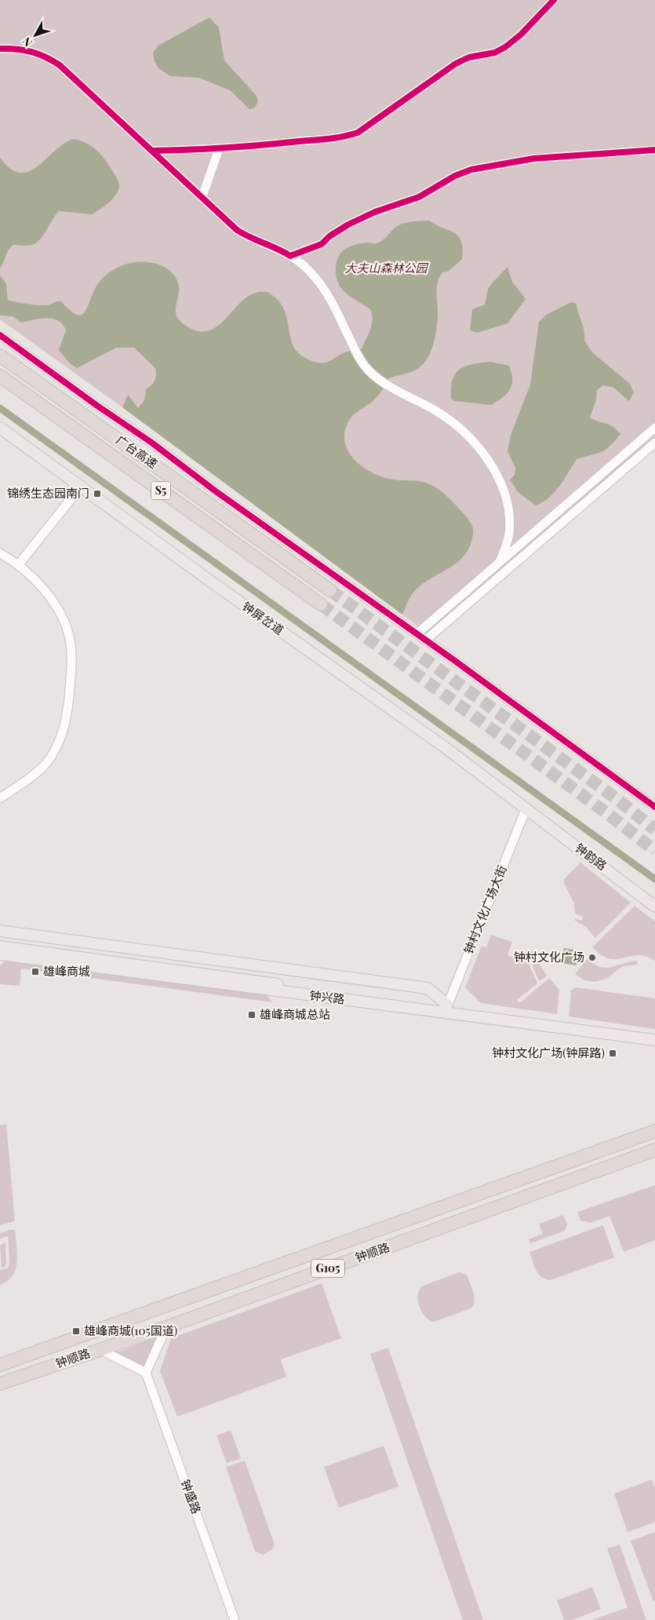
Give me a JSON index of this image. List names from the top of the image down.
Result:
{
  "streets": {
    "highway": [
      "广台高速",
      "S5",
      "钟顺路",
      "G105"
    ],
    "main road": ["钟屏岔道", "钟韵路", "钟兴路"],
    "street": ["钟村文化广场大街", "钟盛路"]
  },
  "crossings": [
    ["钟屏岔道", "钟韵路"],
    ["钟屏岔道", "钟村文化广场大街"],
    ["钟韵路", "钟村文化广场大街"],
    ["钟村文化广场大街", "钟兴路"]
  ],
  "parks": ["大夫山森林公园"],
  "places": {
    "transit": [
      "锦绣生态园南门",
      "雄峰商城",
      "雄峰商城总站",
      "钟村文化广场(钟屏路)",
      "雄峰商城(105国道)"
    ],
    "other": ["钟村文化广场"]
  },
  "north": "bottom left"
}
